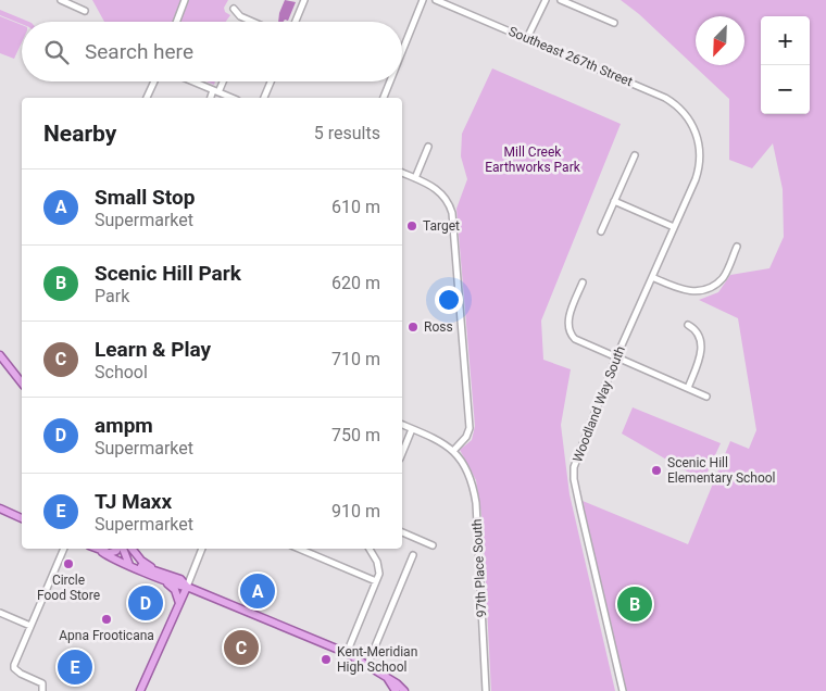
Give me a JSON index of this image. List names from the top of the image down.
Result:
{
  "streets": {
    "street": ["Southeast 267th Street", "Woodland Way South", "97th Place South"]
  },
  "crossings": [
    ["Southeast 267th Street", "Woodland Way South"]
  ],
  "parks": ["Mill Creek Earthworks Park"],
  "places": [
    "Target",
    "Ross",
    "Scenic Hill Elementary School",
    "Circle Food Store",
    "Apna Frooticana",
    "Kent-Meridian High School"
  ],
  "north": "bottom left",
  "page": {
    "map_buttons": ["+", "−"],
    "search": "Search here",
    "heading": ["Nearby", "5 results"],
    "list": [
      {
        "mark": "A",
        "name": "Small Stop",
        "note": "Supermarket",
        "value": "610 m"
      },
      {
        "mark": "B",
        "name": "Scenic Hill Park",
        "note": "Park",
        "value": "620 m"
      },
      {
        "mark": "C",
        "name": "Learn & Play",
        "note": "School",
        "value": "710 m"
      },
      {
        "mark": "D",
        "name": "ampm",
        "note": "Supermarket",
        "value": "750 m"
      },
      {
        "mark": "E",
        "name": "TJ Maxx",
        "note": "Supermarket",
        "value": "910 m"
      }
    ],
    "pins": [
      "A",
      "D",
      "B",
      "C",
      "E"
    ]
  }
}
